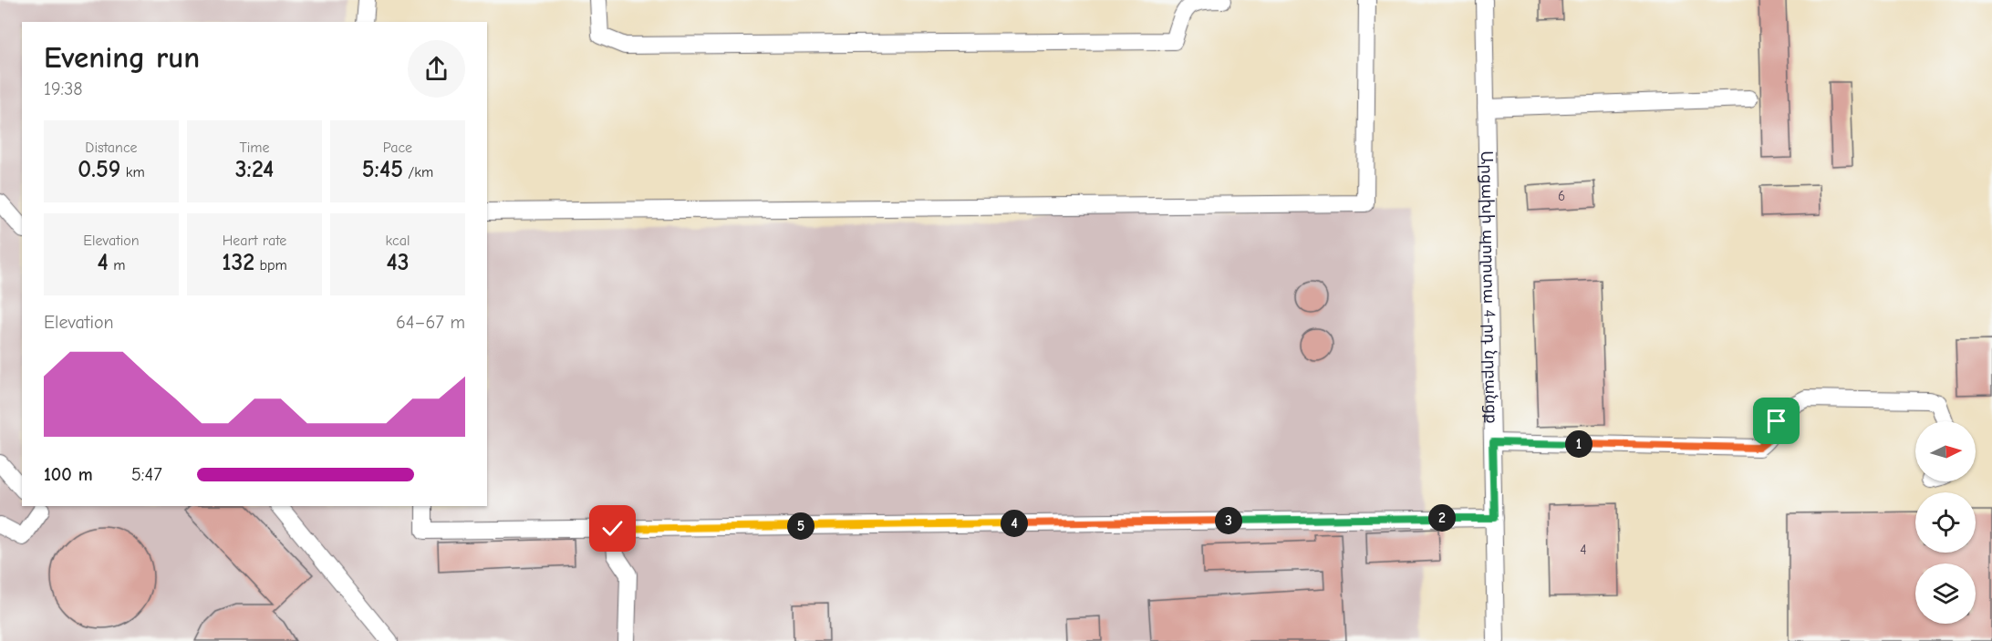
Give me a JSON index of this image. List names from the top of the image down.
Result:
{
  "streets": {
    "street": ["Արցախի պողոտա 4-րդ նրբանցք"]
  },
  "house_numbers": ["6", "4"],
  "north": "right",
  "page": {
    "heading": ["Evening run", "19:38"],
    "stats": [
      ["Distance", "0.59 km"],
      ["Time", "3:24"],
      ["Pace", "5:45 /km"],
      ["Elevation", "4 m"],
      ["Heart rate", "132 bpm"],
      ["kcal", "43"]
    ],
    "chart": ["Elevation", "64–67 m"],
    "pins": [
      "1",
      "2",
      "3",
      "4",
      "5"
    ],
    "list": [
      {
        "name": "100 m",
        "note": "5:47"
      }
    ]
  }
}
